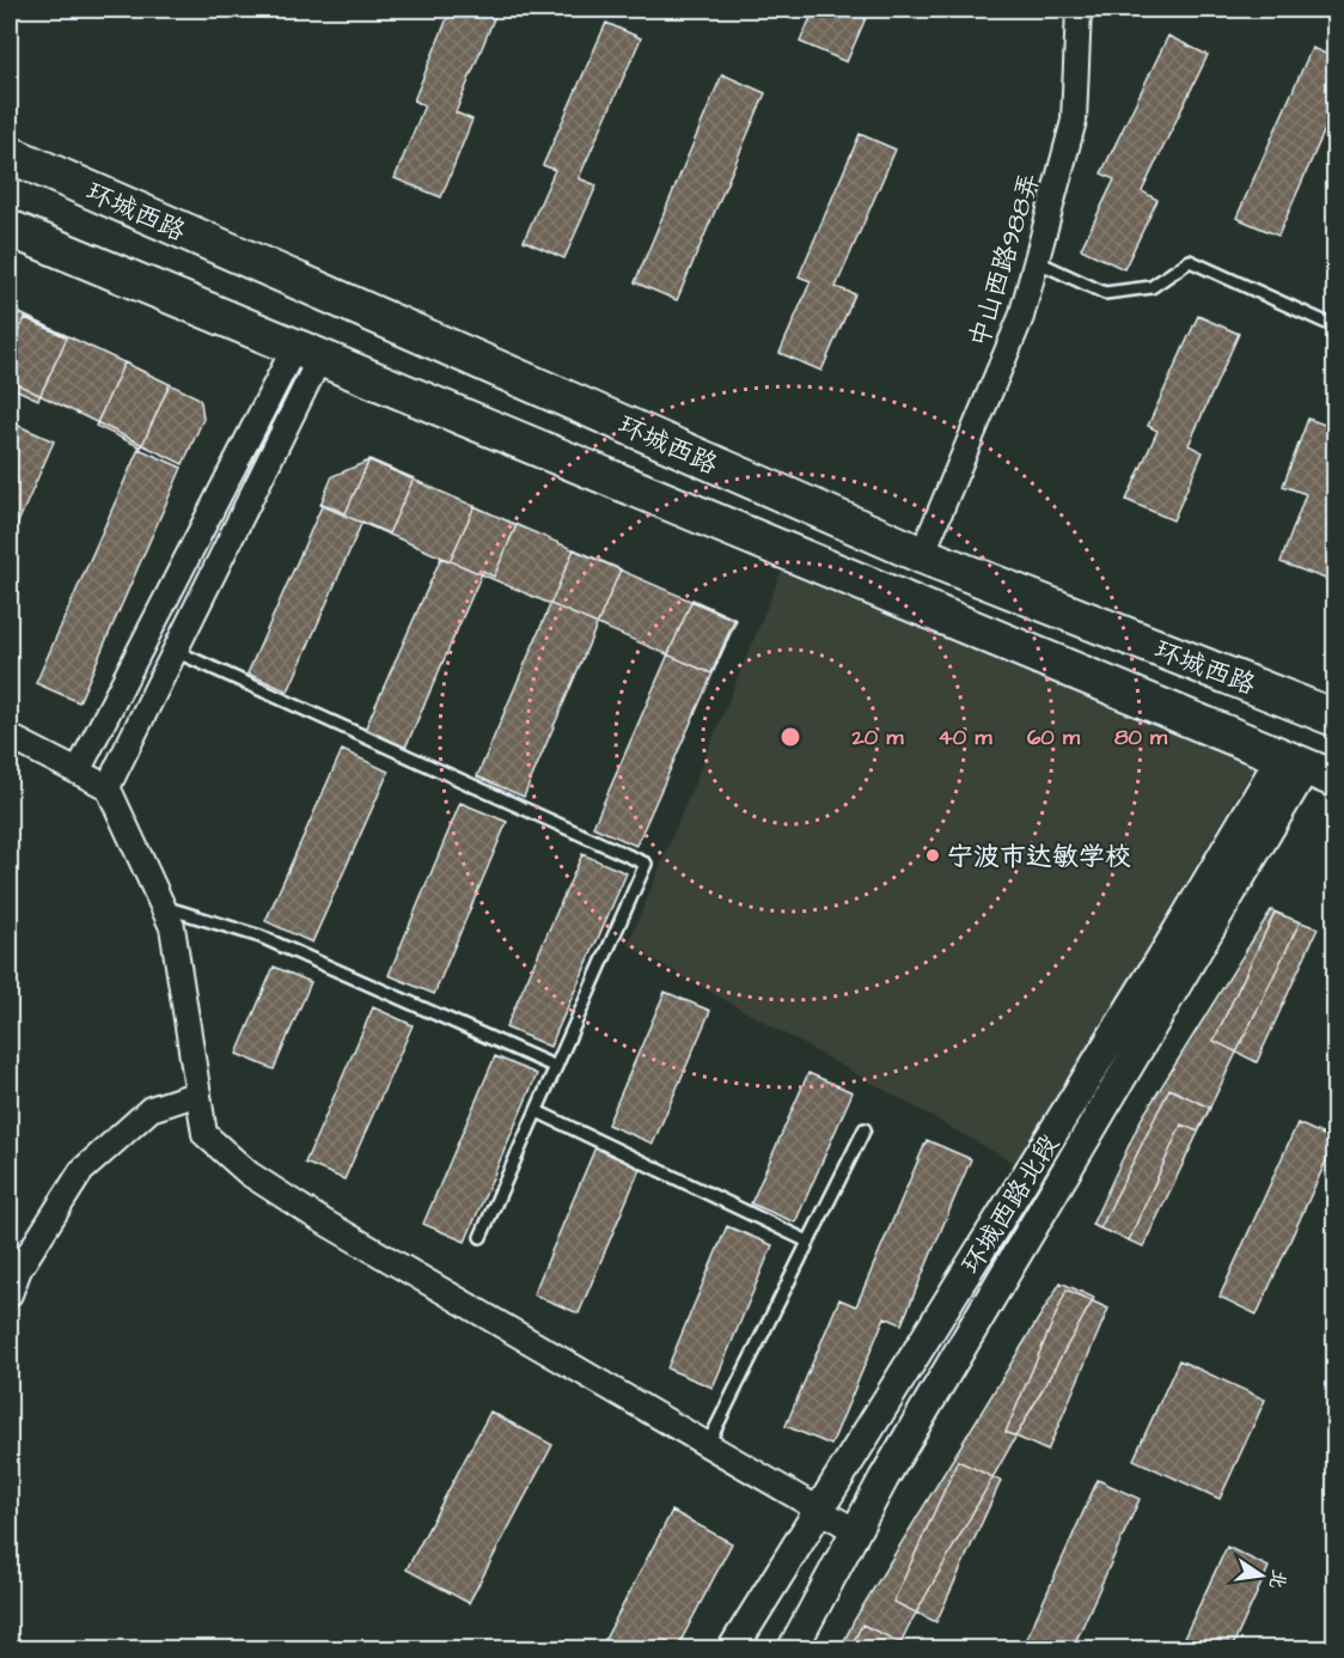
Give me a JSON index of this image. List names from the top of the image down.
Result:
{
  "streets": {
    "main road": ["环城西路"],
    "street": ["中山西路988弄", "环城西路北段"]
  },
  "crossings": [
    ["环城西路", "中山西路988弄"],
    ["环城西路", "环城西路北段"]
  ],
  "places": ["宁波市达敏学校"],
  "north": "right",
  "rings": [
    "20 m",
    "40 m",
    "60 m",
    "80 m"
  ]
}
